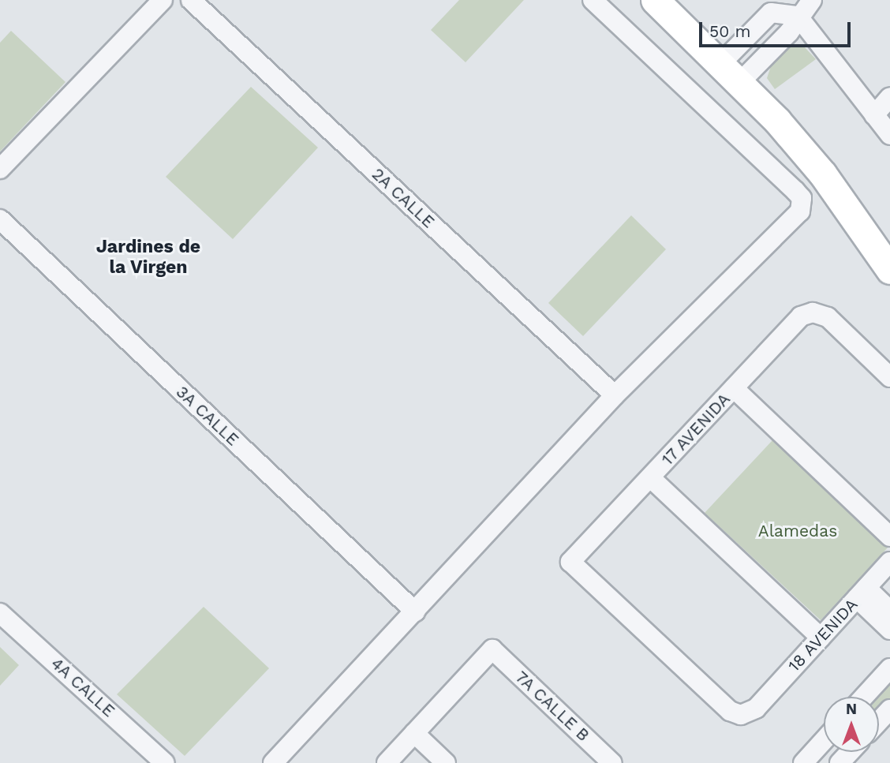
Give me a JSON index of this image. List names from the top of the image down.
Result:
{
  "streets": {
    "street": [
      "2A CALLE",
      "3A CALLE",
      "17 AVENIDA",
      "18 AVENIDA",
      "4A CALLE",
      "7A CALLE B"
    ]
  },
  "crossings": [
    ["17 AVENIDA", "18 AVENIDA"]
  ],
  "districts": ["Jardines de la Virgen"],
  "parks": ["Alamedas"],
  "scale_bar": "50 m",
  "north": "top"
}
